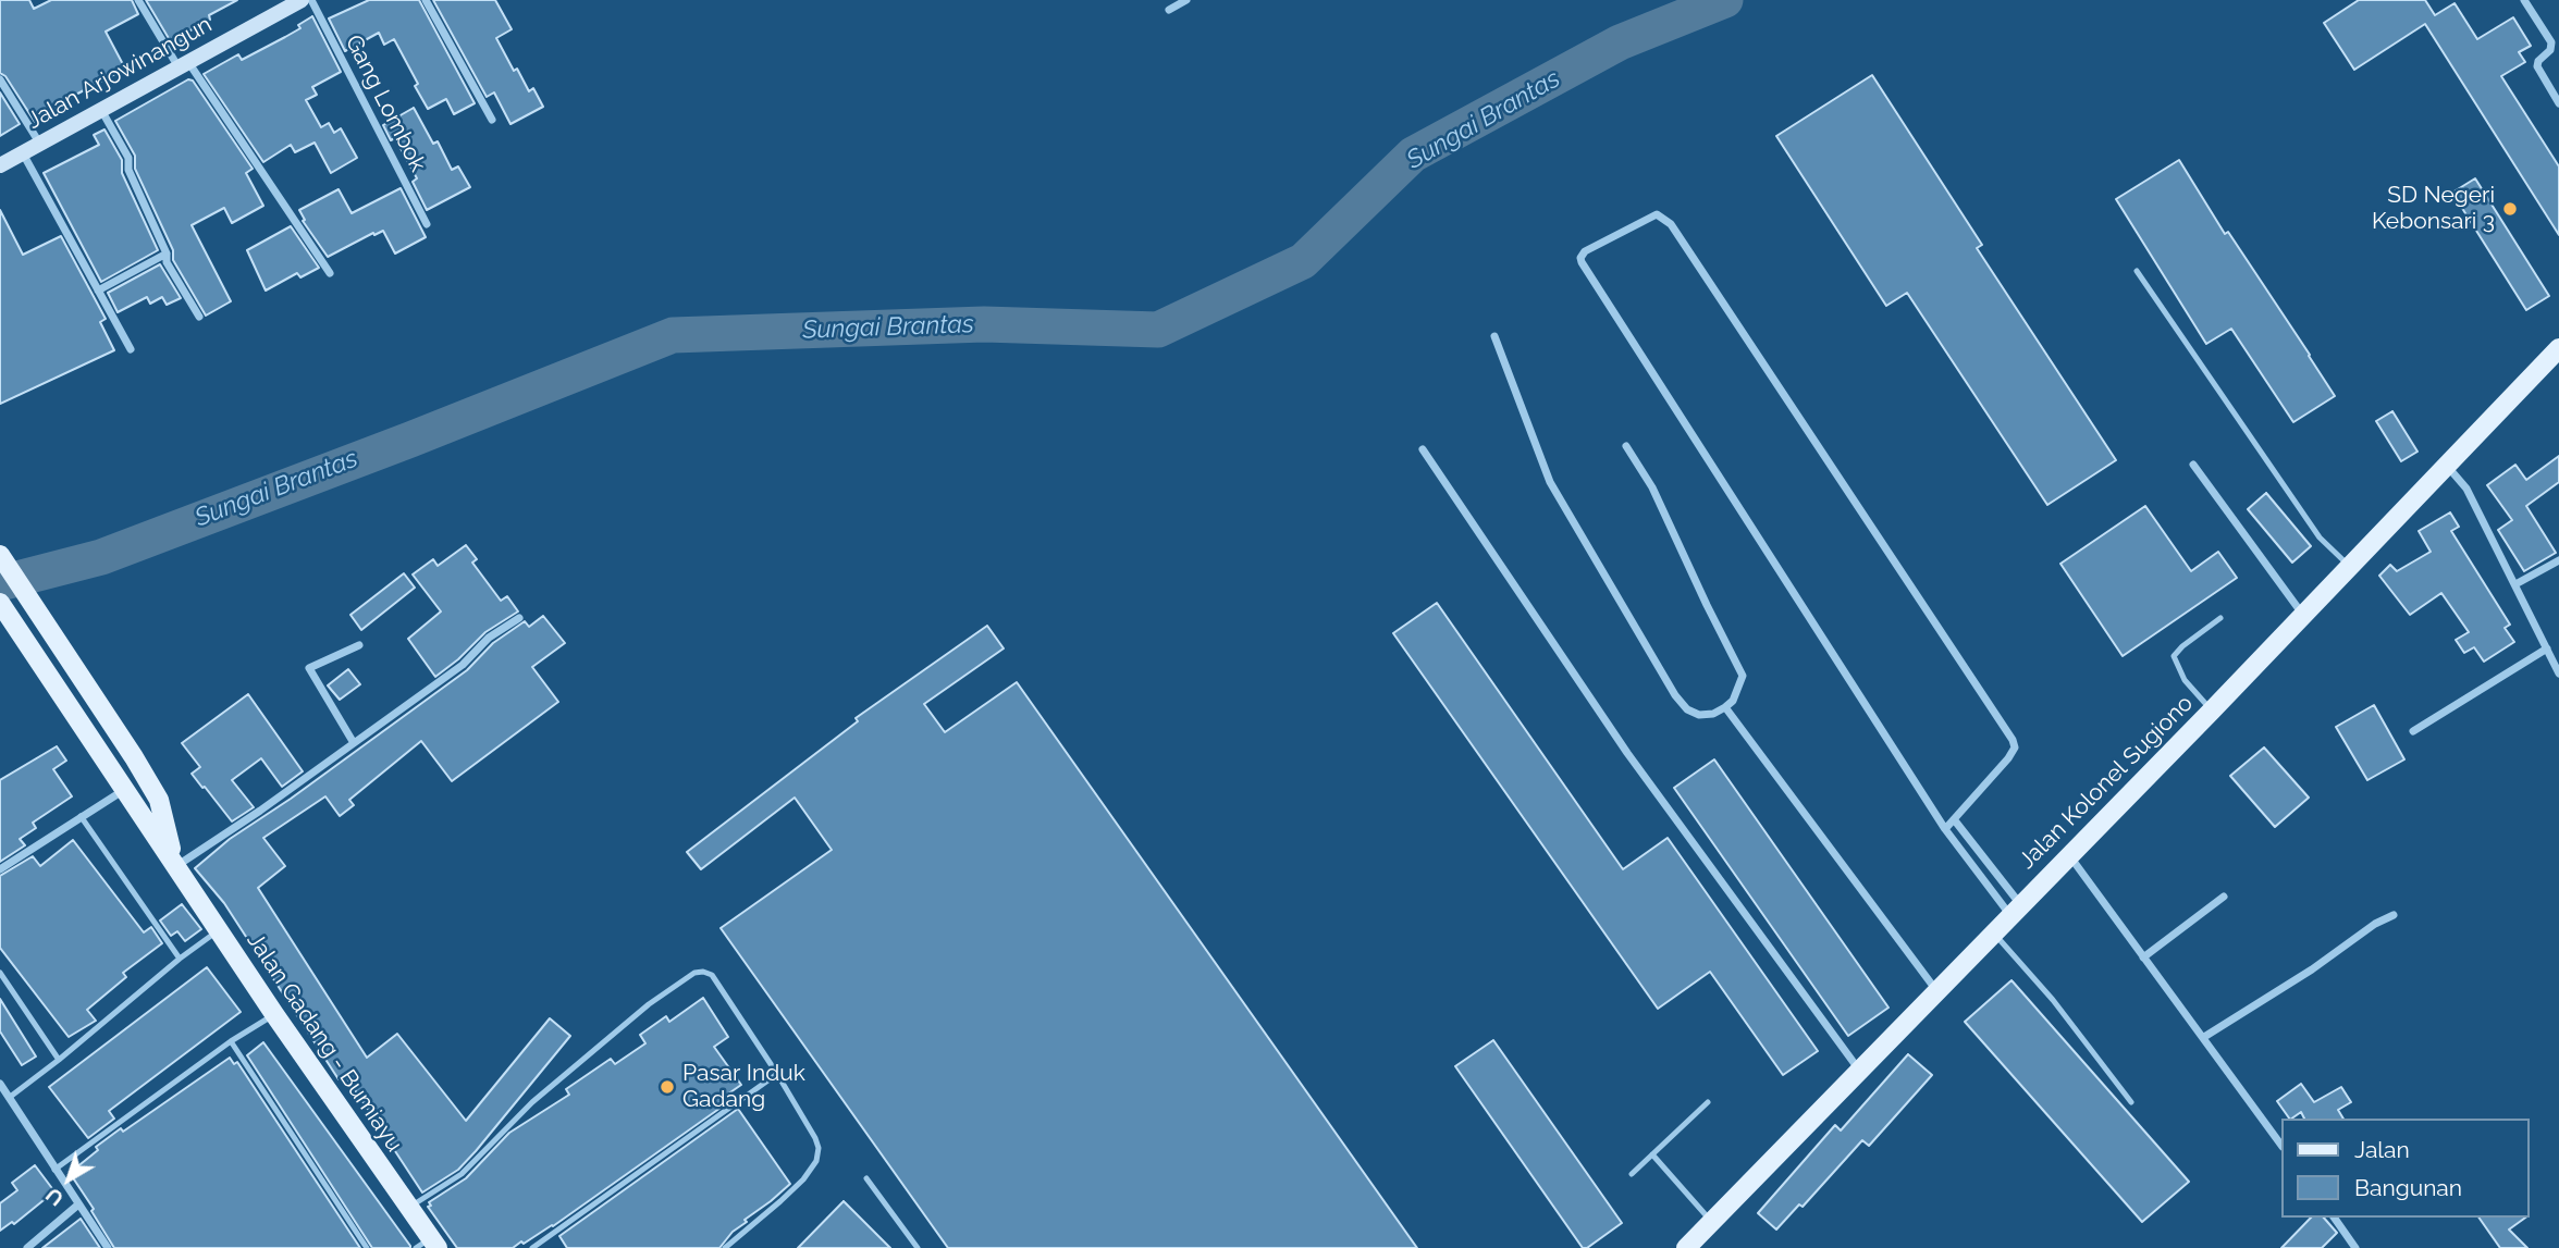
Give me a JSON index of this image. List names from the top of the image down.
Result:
{
  "streets": {
    "main road": ["Jalan Arjowinangun", "Jalan Kolonel Sugiono", "Jalan Gadang - Bumiayu"],
    "street": ["Gang Lombok"]
  },
  "water": ["Sungai Brantas"],
  "places": ["SD Negeri Kebonsari 3", "Pasar Induk Gadang"],
  "legend": ["Jalan", "Bangunan"],
  "north": "bottom left"
}
